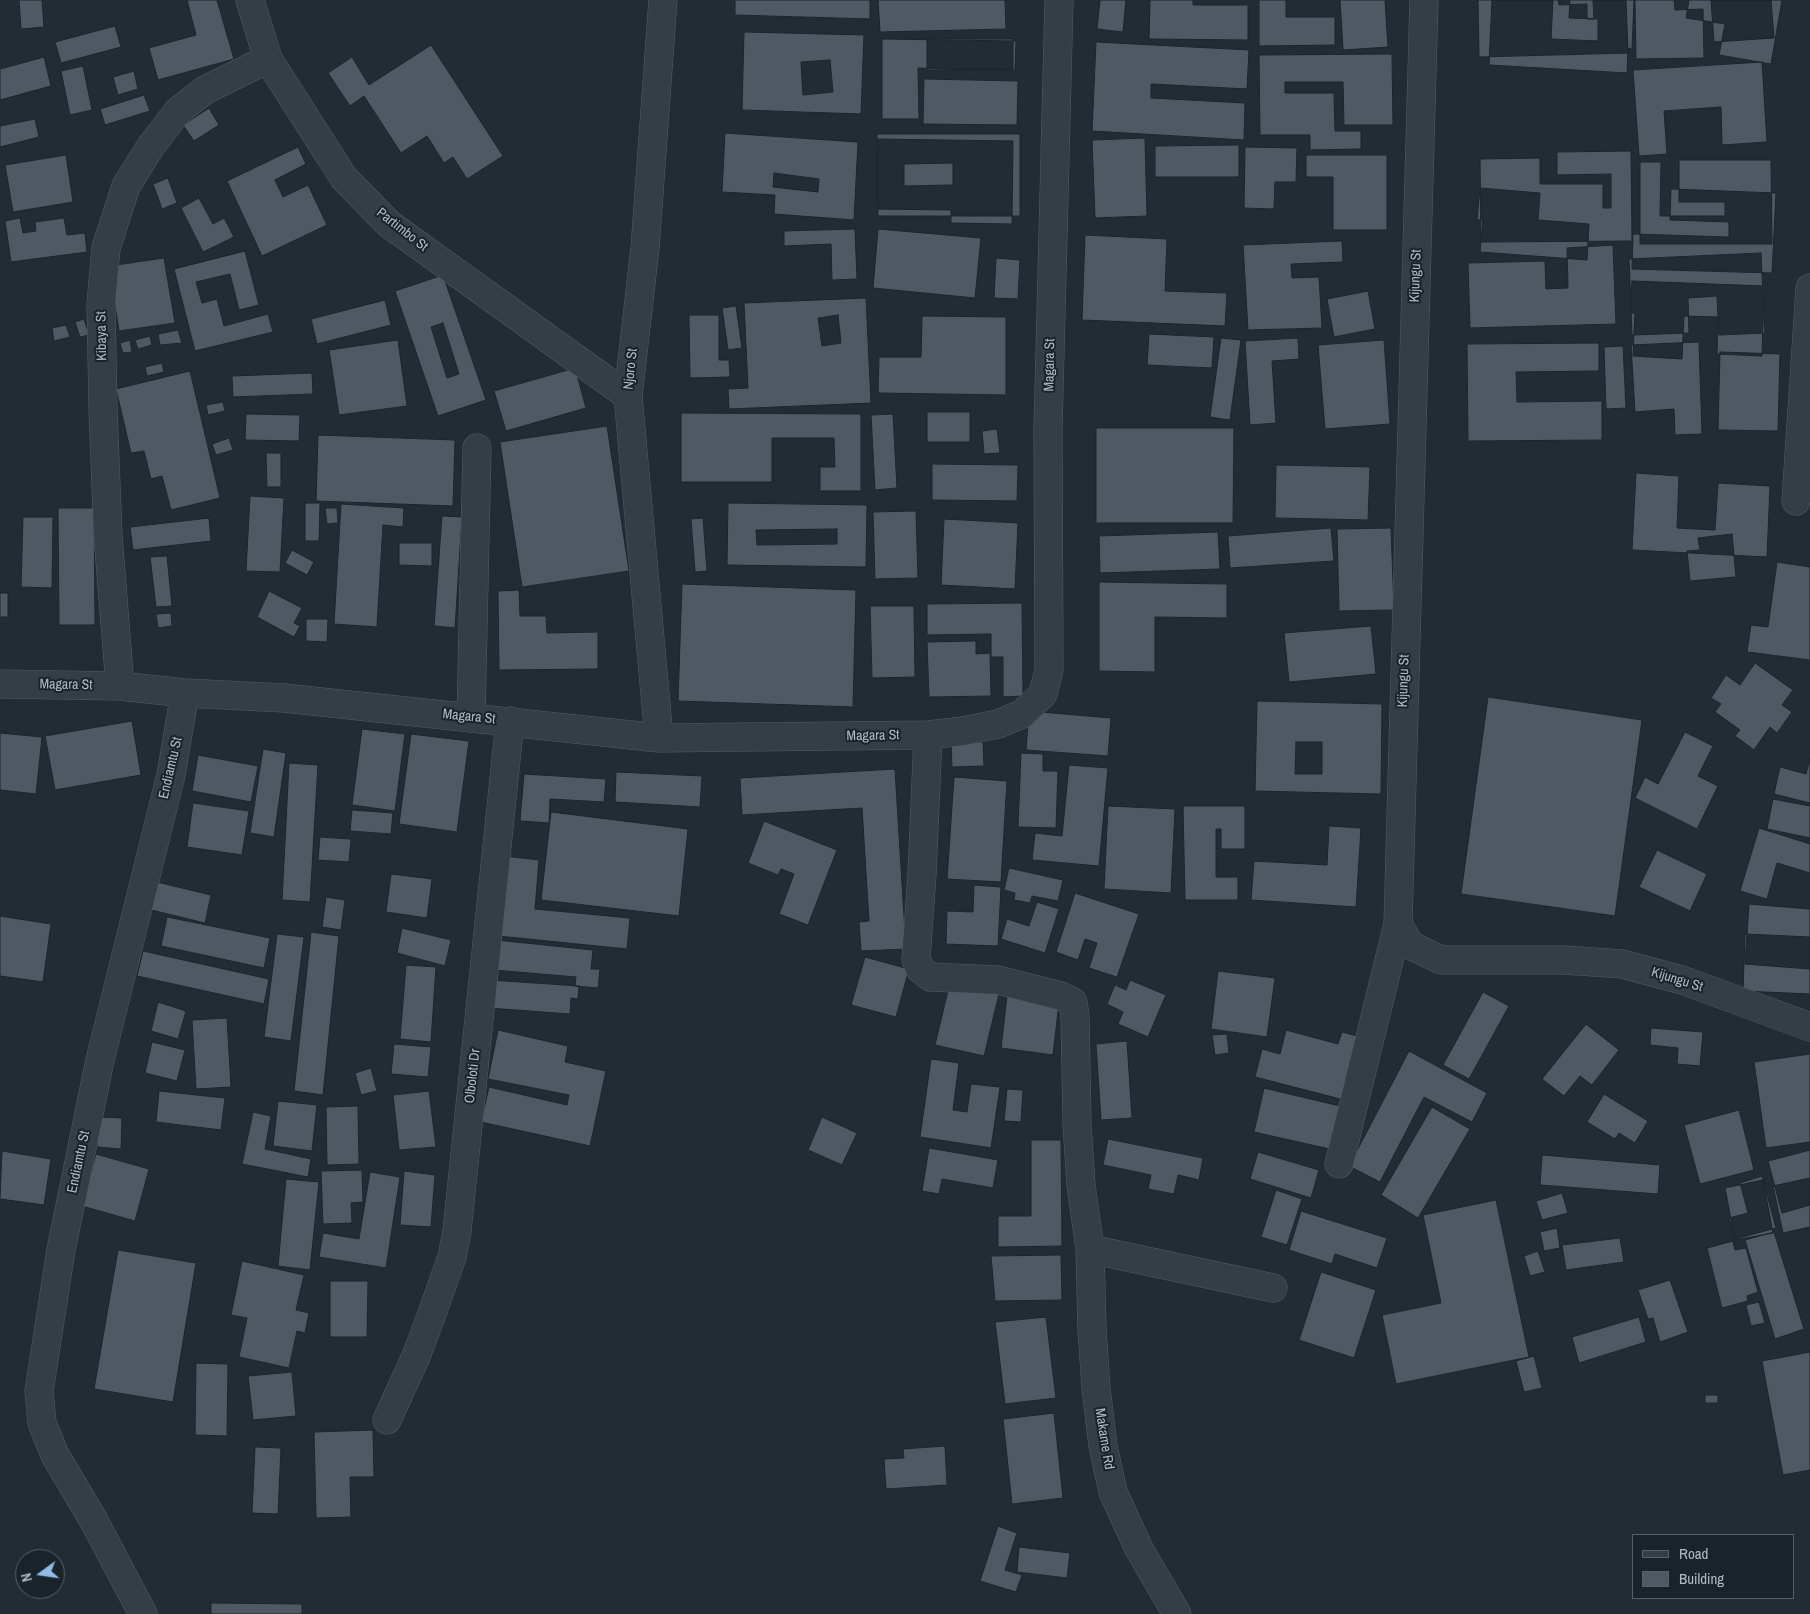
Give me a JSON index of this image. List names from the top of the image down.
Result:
{
  "streets": {
    "street": [
      "Partimbo St",
      "Kijungu St",
      "Kibaya St",
      "Magara St",
      "Njoro St",
      "Endiamtu St",
      "Olboloti Dr",
      "Makame Rd"
    ]
  },
  "crossings": [
    ["Partimbo St", "Kibaya St"],
    ["Partimbo St", "Njoro St"],
    ["Kibaya St", "Magara St"],
    ["Magara St", "Njoro St"],
    ["Magara St", "Endiamtu St"],
    ["Magara St", "Olboloti Dr"],
    ["Magara St", "Makame Rd"]
  ],
  "legend": ["Road", "Building"],
  "north": "left"
}
